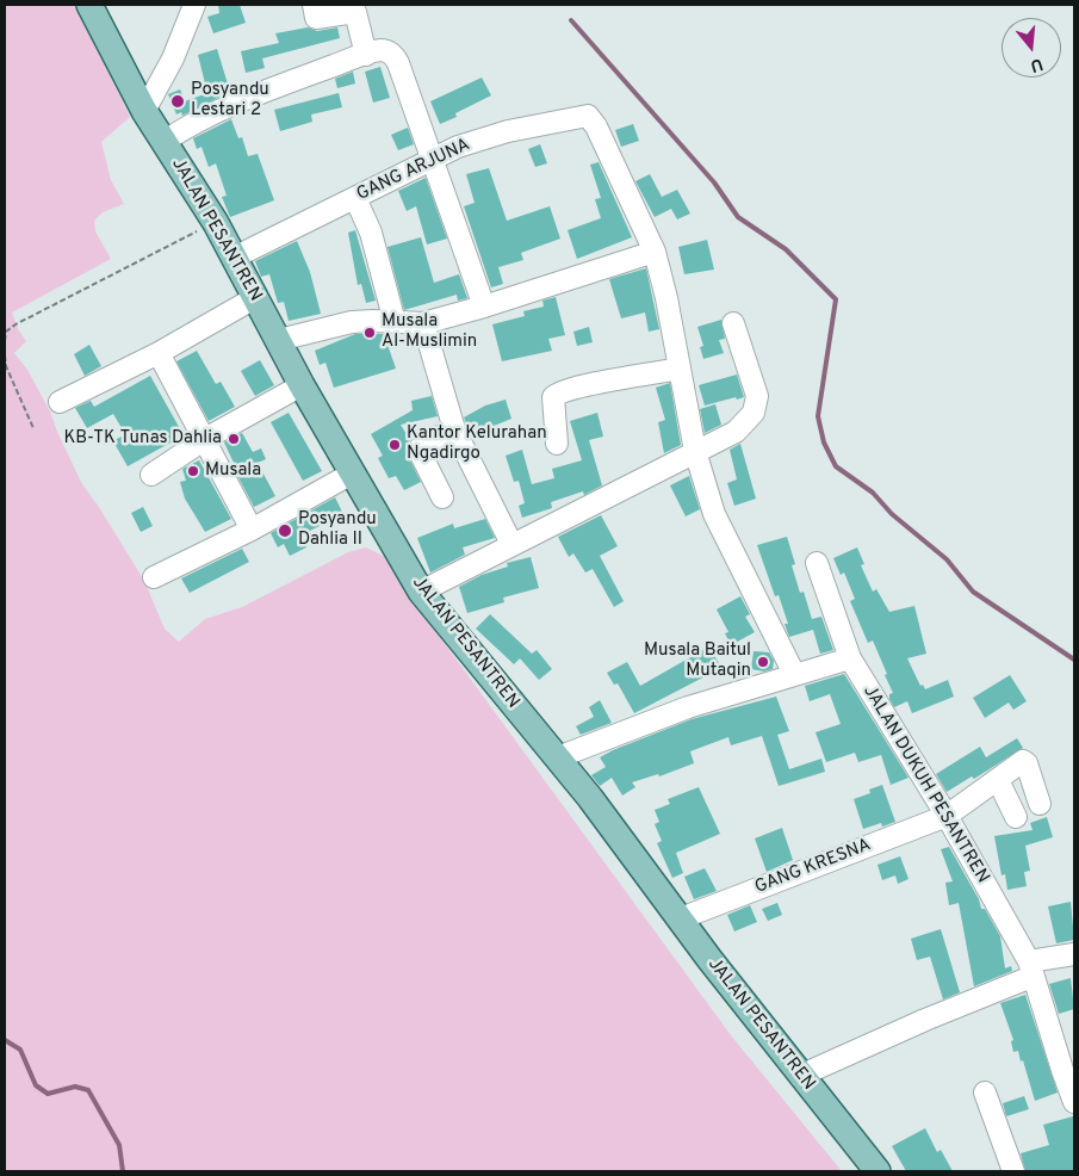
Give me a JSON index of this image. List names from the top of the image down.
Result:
{
  "streets": {
    "main road": ["JALAN PESANTREN"],
    "street": ["GANG ARJUNA", "JALAN DUKUH PESANTREN", "GANG KRESNA"]
  },
  "crossings": [
    ["GANG ARJUNA", "JALAN PESANTREN"],
    ["JALAN PESANTREN", "GANG KRESNA"],
    ["JALAN DUKUH PESANTREN", "GANG KRESNA"]
  ],
  "places": [
    "Posyandu Lestari 2",
    "Musala Al-Muslimin",
    "KB-TK Tunas Dahlia",
    "Kantor Kelurahan Ngadirgo",
    "Musala",
    "Posyandu Dahlia II",
    "Musala Baitul Mutaqin"
  ],
  "north": "bottom"
}
